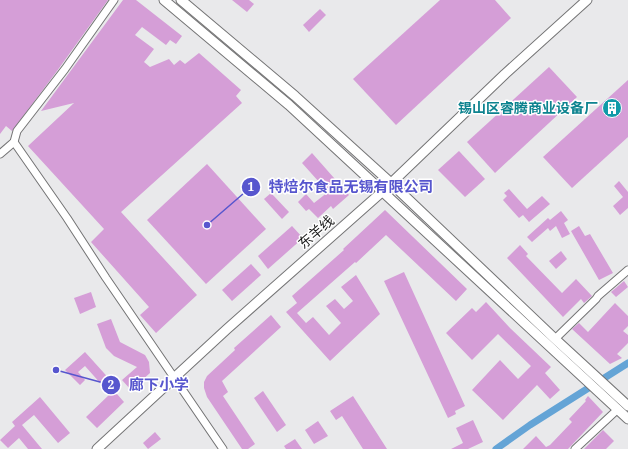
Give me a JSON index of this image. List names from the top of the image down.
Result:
{
  "streets": {
    "main road": ["东羊线"]
  },
  "places": {
    "building": ["锡山区睿腾商业设备厂"],
    "other": ["特焙尔食品无锡有限公司", "廊下小学"]
  }
}
